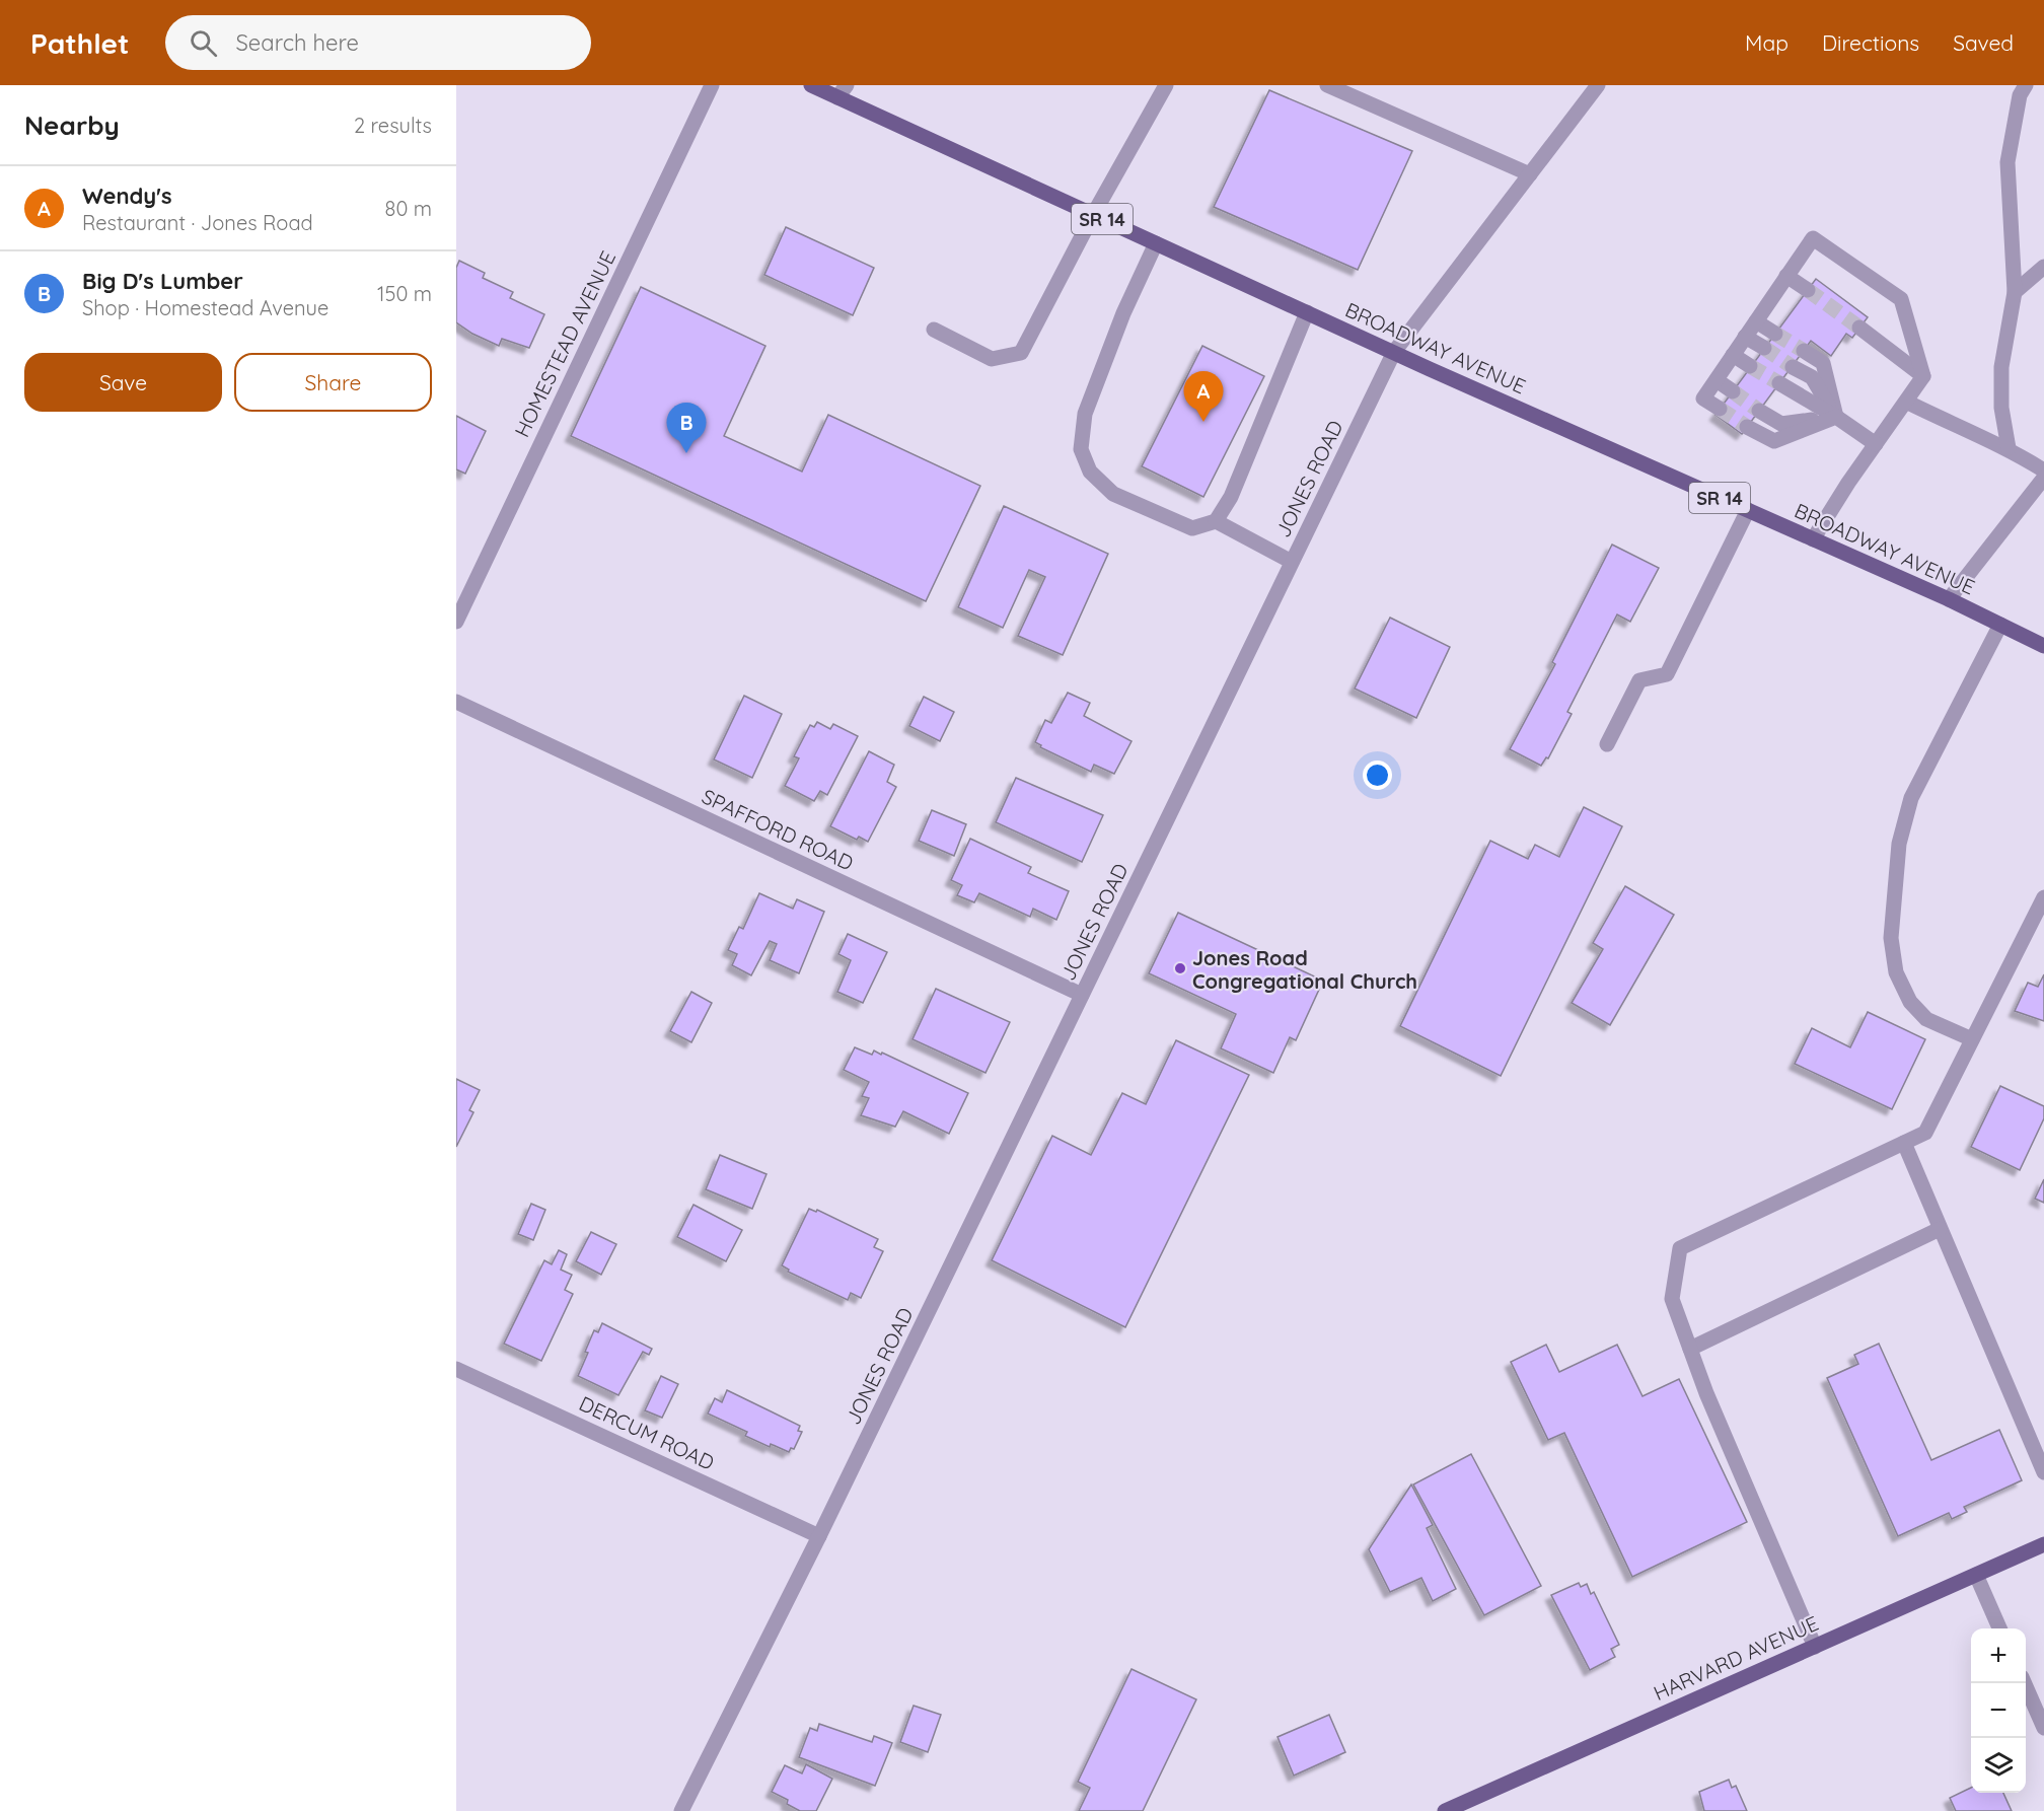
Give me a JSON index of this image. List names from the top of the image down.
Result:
{
  "streets": {
    "main road": ["SR 14", "BROADWAY AVENUE", "HARVARD AVENUE"],
    "street": [
      "HOMESTEAD AVENUE",
      "JONES ROAD",
      "SPAFFORD ROAD",
      "DERCUM ROAD"
    ]
  },
  "crossings": [
    ["BROADWAY AVENUE", "JONES ROAD"],
    ["JONES ROAD", "SPAFFORD ROAD"],
    ["JONES ROAD", "DERCUM ROAD"]
  ],
  "places": ["Jones Road Congregational Church"],
  "page": {
    "header": "Pathlet",
    "search": "Search here",
    "nav": ["Map", "Directions", "Saved"],
    "heading": ["Nearby", "2 results"],
    "list": [
      {
        "mark": "A",
        "name": "Wendy's",
        "note": "Restaurant · Jones Road",
        "value": "80 m"
      },
      {
        "mark": "B",
        "name": "Big D's Lumber",
        "note": "Shop · Homestead Avenue",
        "value": "150 m"
      }
    ],
    "buttons": ["Save", "Share"],
    "pins": ["A", "B"],
    "map_buttons": ["+", "−"]
  }
}
